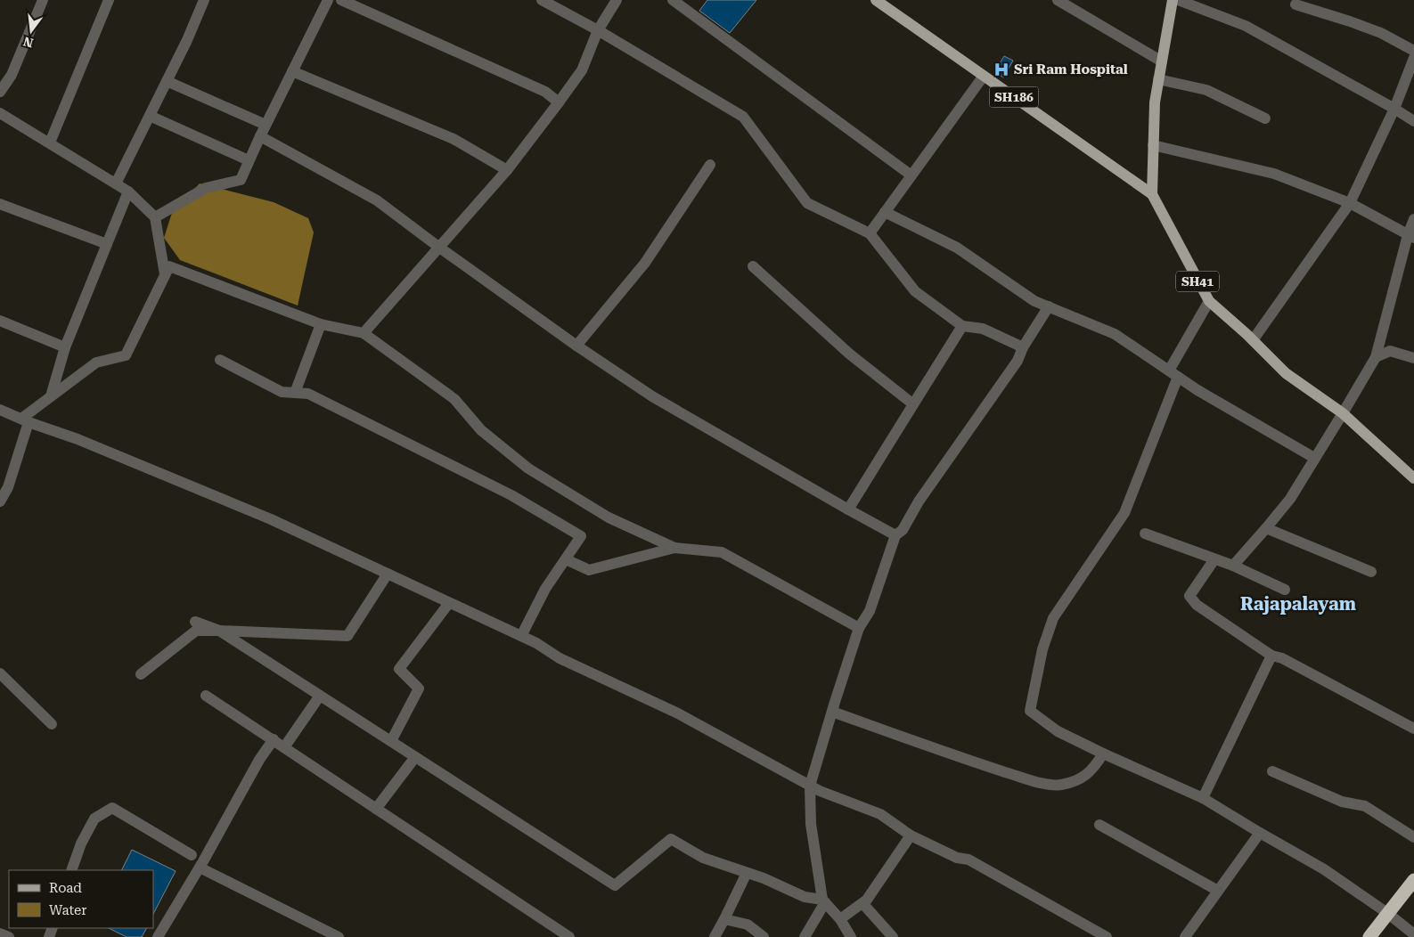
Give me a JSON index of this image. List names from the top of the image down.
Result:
{
  "streets": {
    "main road": ["SH186", "SH41"]
  },
  "crossings": [
    ["SH186", "SH41"]
  ],
  "districts": ["Rajapalayam"],
  "places": {
    "hospital": ["Sri Ram Hospital"]
  },
  "legend": ["Road", "Water"],
  "north": "bottom"
}
